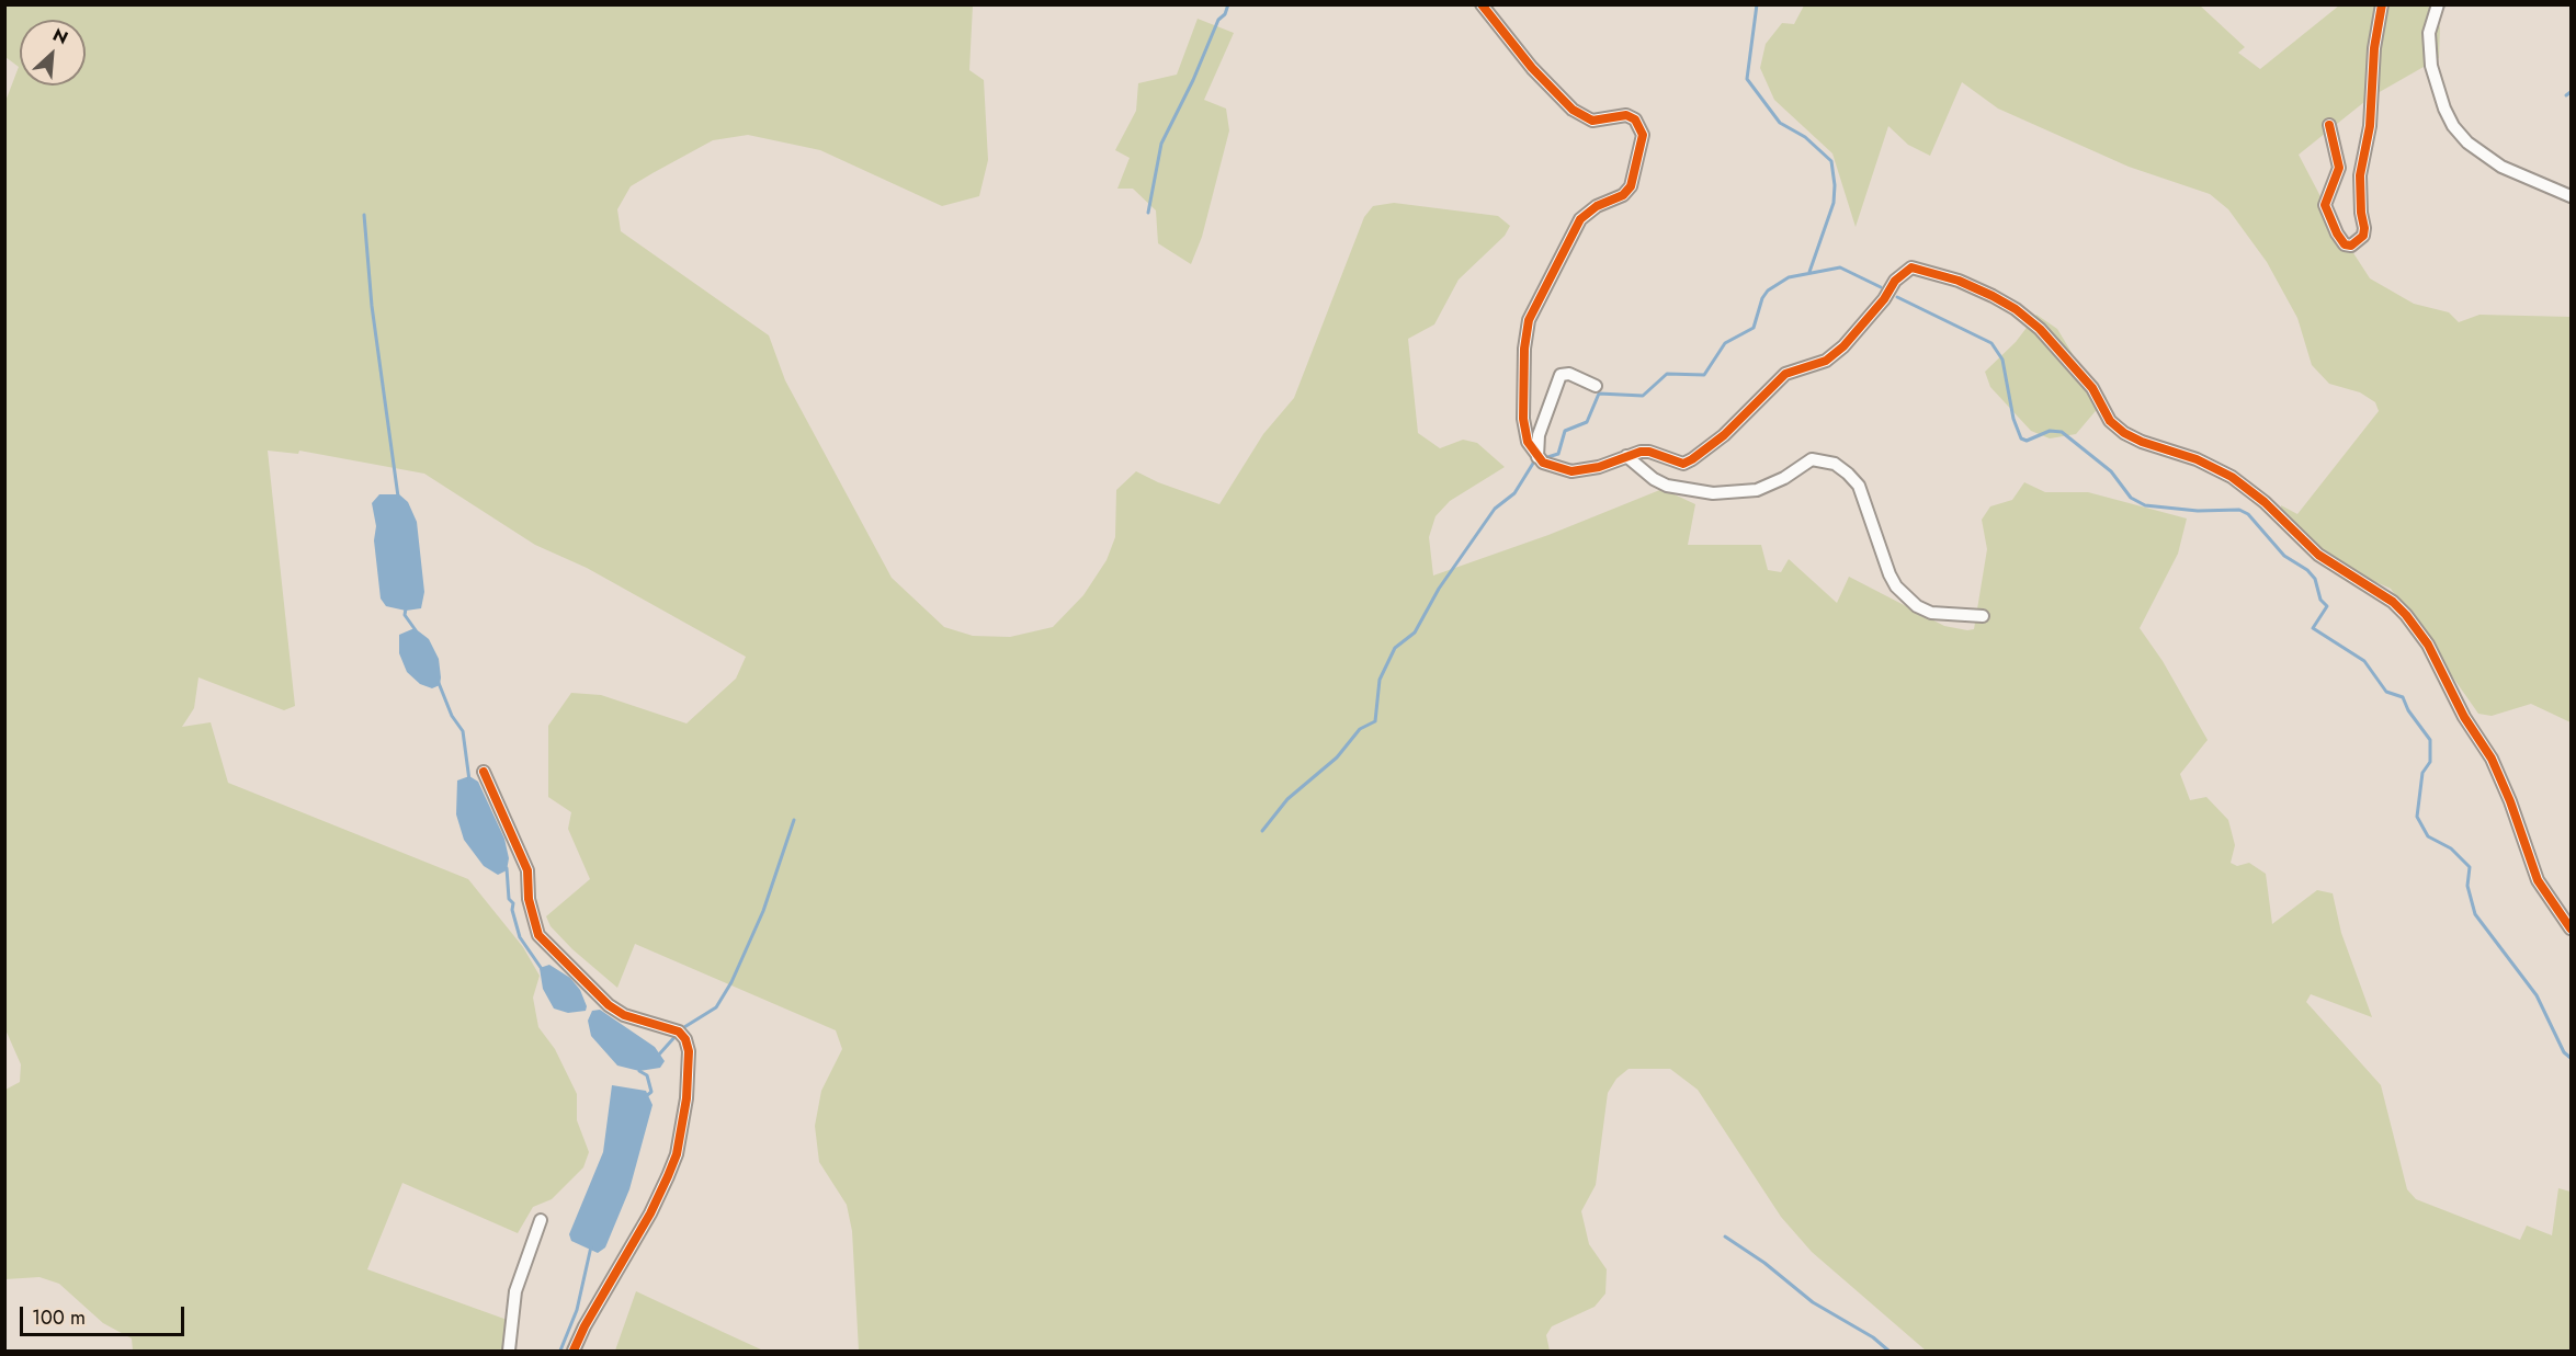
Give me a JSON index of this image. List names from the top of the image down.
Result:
{
  "scale_bar": "100 m",
  "north": "top right"
}
